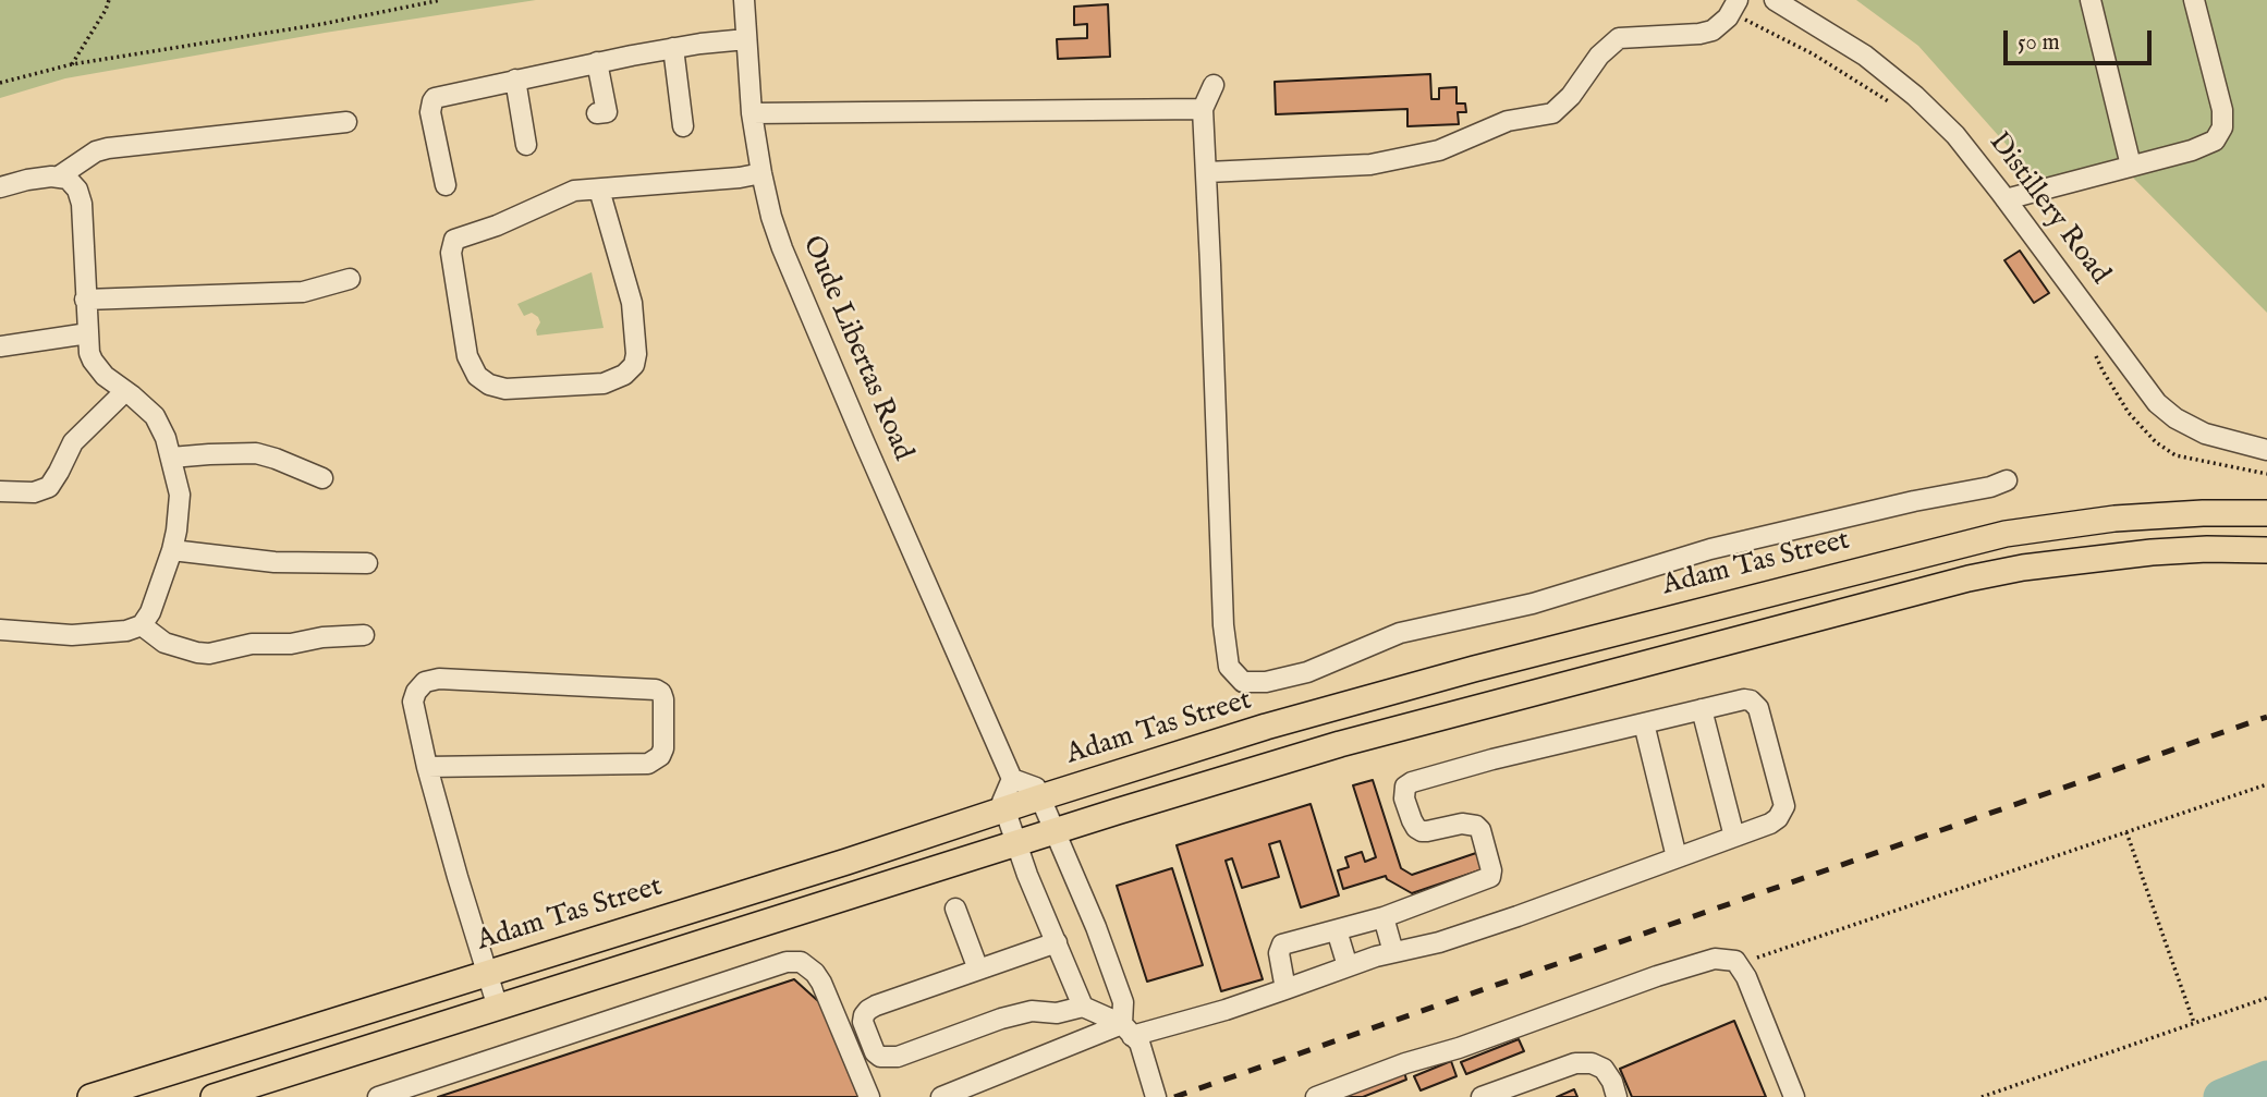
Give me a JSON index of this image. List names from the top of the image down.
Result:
{
  "streets": {
    "main road": ["Adam Tas Street"],
    "street": ["Distillery Road", "Oude Libertas Road"]
  },
  "scale_bar": "50 m"
}
